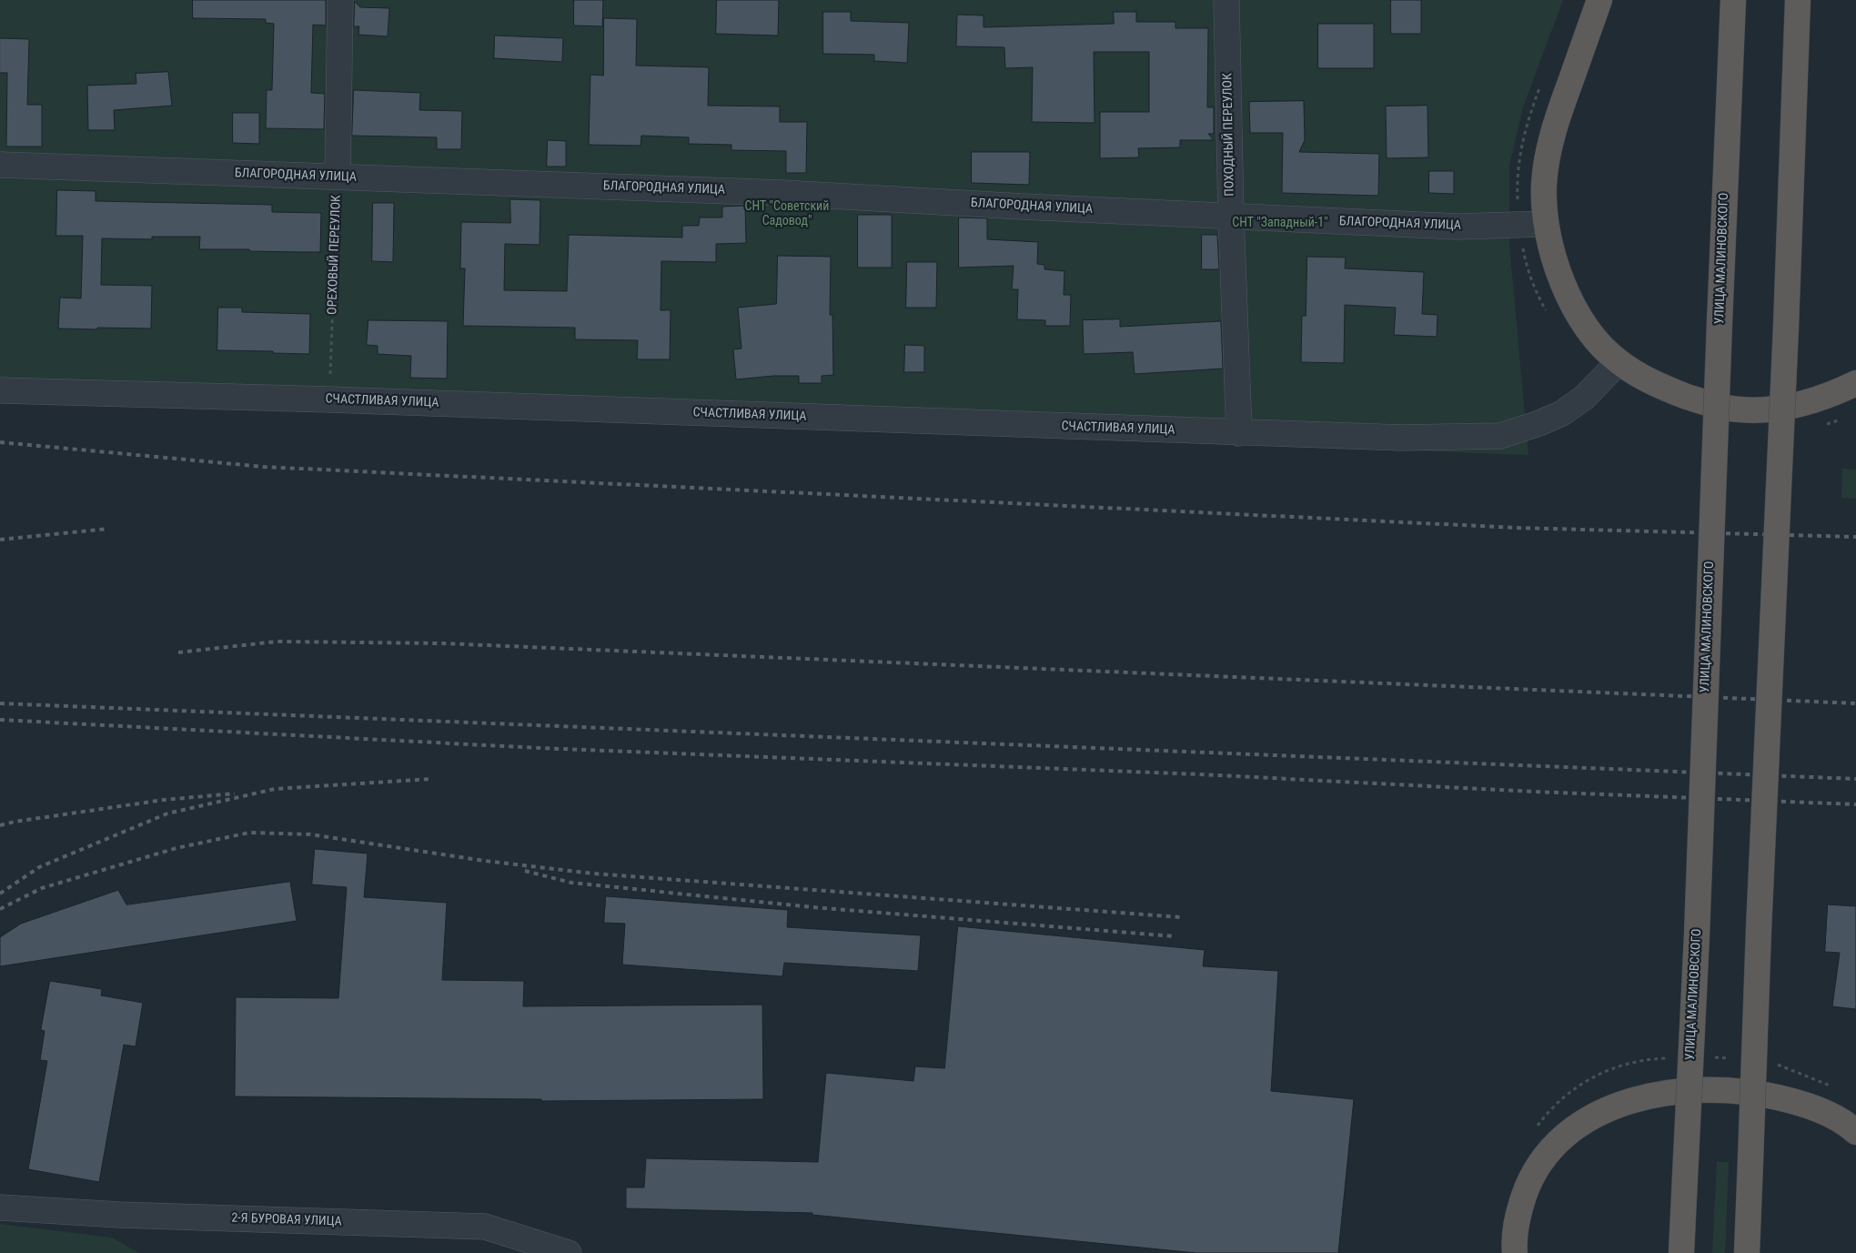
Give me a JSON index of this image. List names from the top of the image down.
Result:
{
  "streets": {
    "highway": ["УЛИЦА МАЛИНОВСКОГО"],
    "street": [
      "ПОХОДНЫЙ ПЕРЕУЛОК",
      "БЛАГОРОДНАЯ УЛИЦА",
      "ОРЕХОВЫЙ ПЕРЕУЛОК",
      "СЧАСТЛИВАЯ УЛИЦА",
      "2-Я БУРОВАЯ УЛИЦА"
    ]
  },
  "crossings": [
    ["ПОХОДНЫЙ ПЕРЕУЛОК", "БЛАГОРОДНАЯ УЛИЦА"],
    ["ПОХОДНЫЙ ПЕРЕУЛОК", "СЧАСТЛИВАЯ УЛИЦА"],
    ["БЛАГОРОДНАЯ УЛИЦА", "ОРЕХОВЫЙ ПЕРЕУЛОК"],
    ["ОРЕХОВЫЙ ПЕРЕУЛОК", "СЧАСТЛИВАЯ УЛИЦА"]
  ],
  "parks": ["СНТ \"Советский Садовод\"", "СНТ \"Западный-1\""]
}
